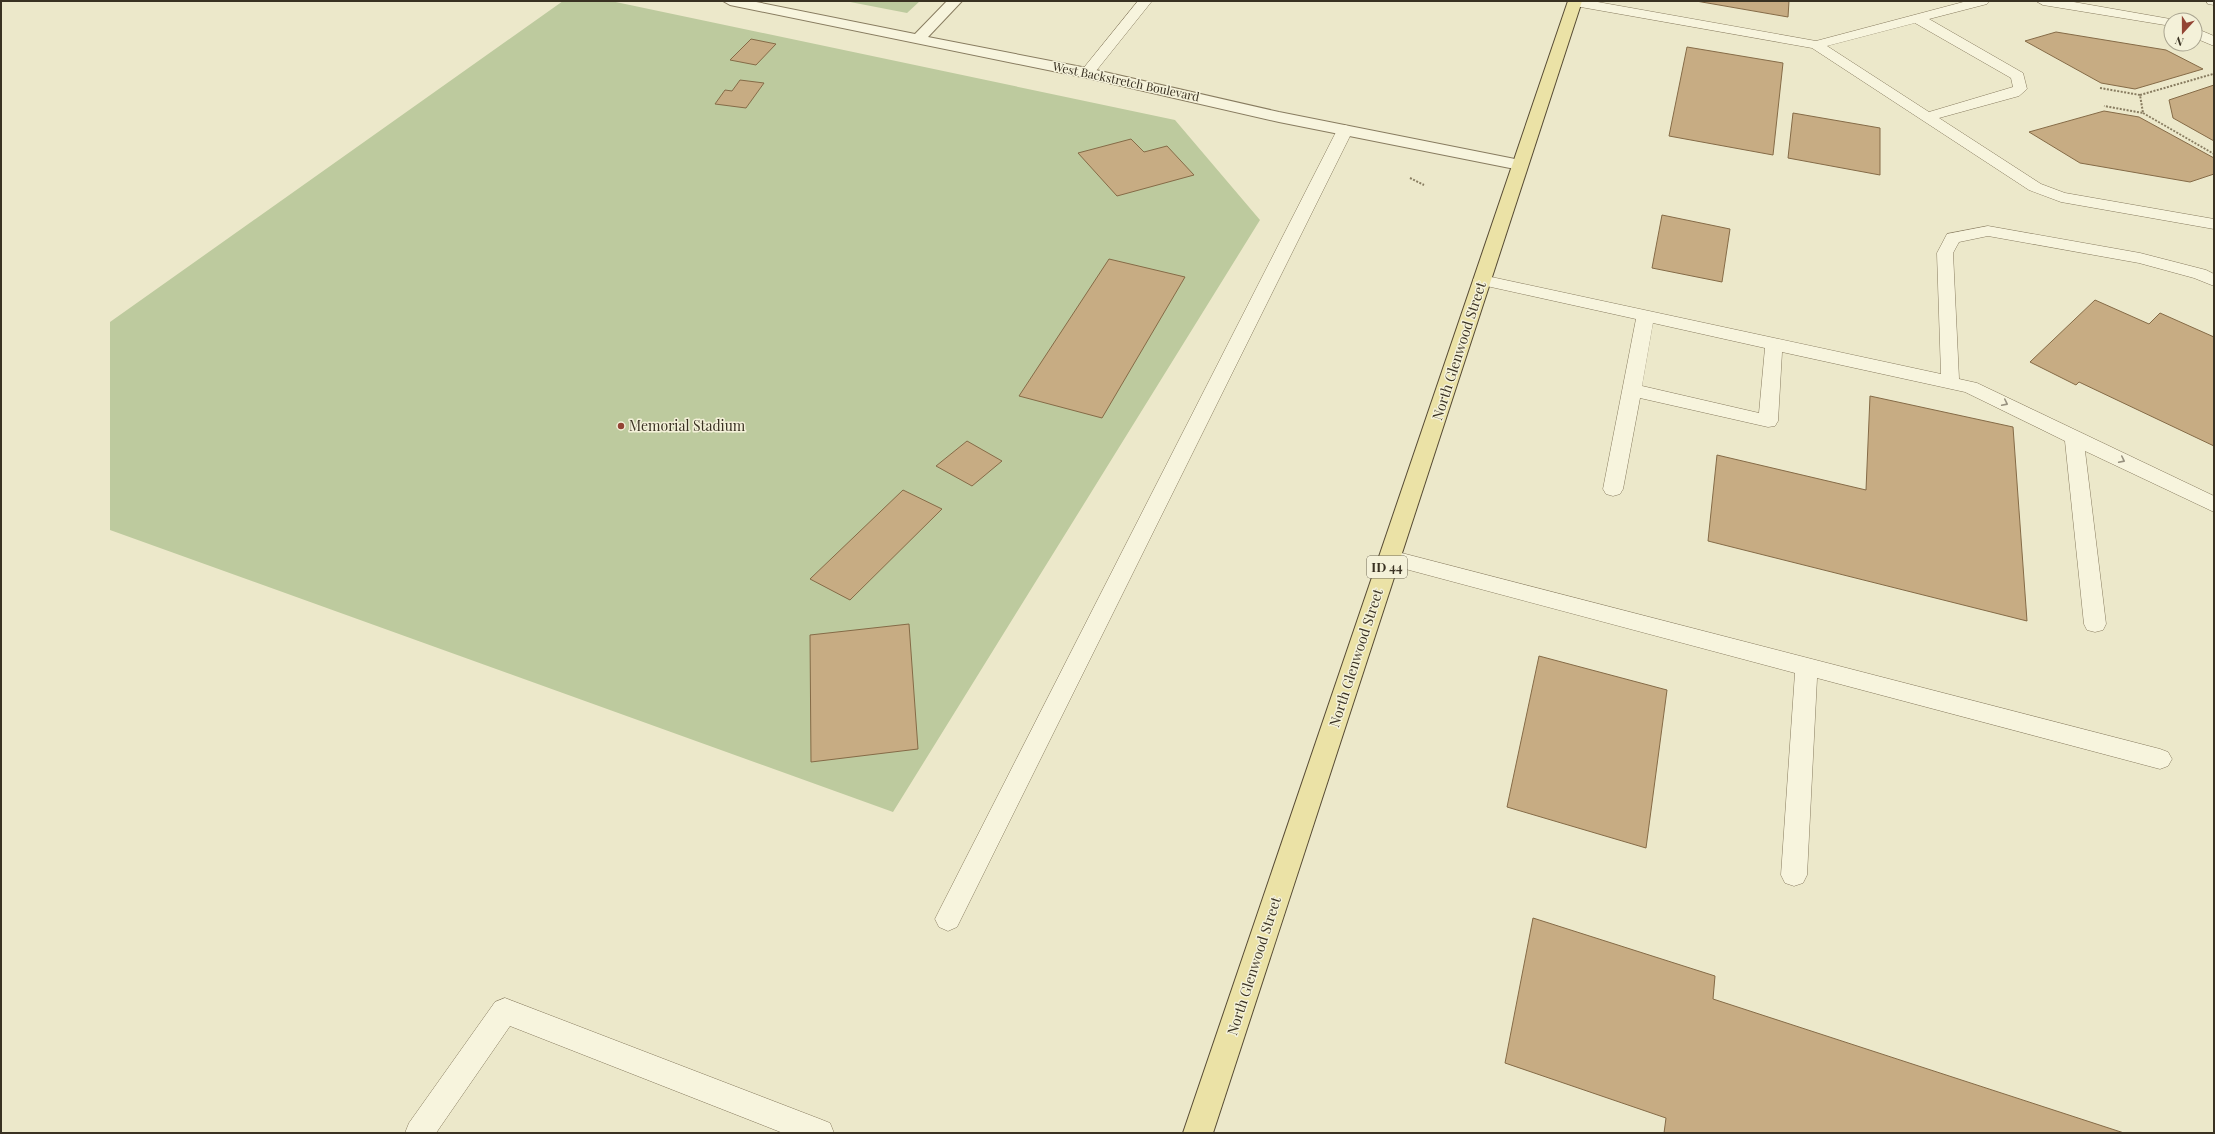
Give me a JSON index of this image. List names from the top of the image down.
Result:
{
  "streets": {
    "main road": ["North Glenwood Street", "ID 44"],
    "street": ["West Backstretch Boulevard"]
  },
  "crossings": [
    ["West Backstretch Boulevard", "North Glenwood Street"]
  ],
  "places": ["Memorial Stadium"],
  "north": "bottom"
}
